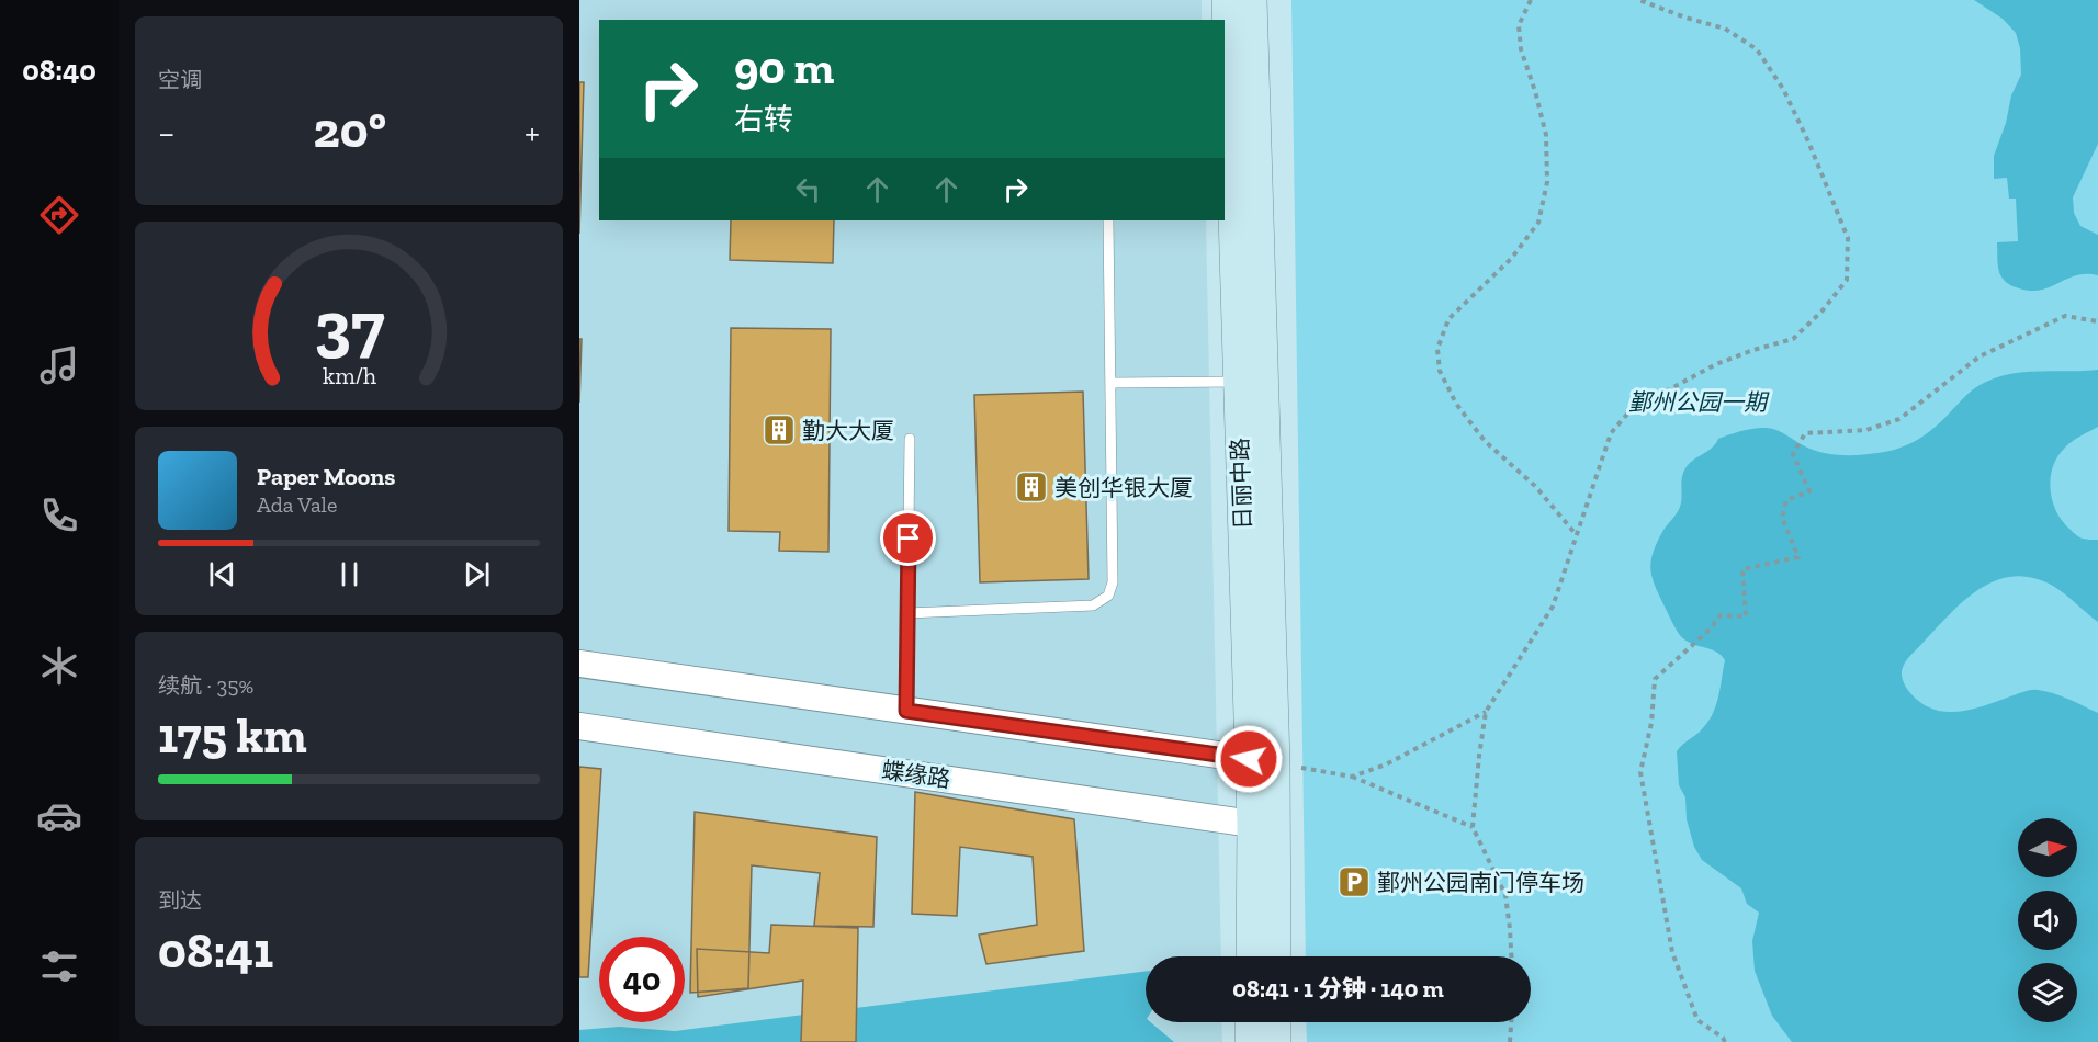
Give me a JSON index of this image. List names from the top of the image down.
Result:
{
  "streets": {
    "main road": ["日丽中路"],
    "street": ["蝶缘路"]
  },
  "crossings": [
    ["日丽中路", "蝶缘路"]
  ],
  "parks": ["鄞州公园一期"],
  "places": {
    "building": ["勤大大厦", "美创华银大厦"],
    "parking": ["鄞州公园南门停车场"]
  },
  "north": "right",
  "page": {
    "tabs": "08:40",
    "tile": [
      "空调",
      ["续航 · 35%", "175 km"],
      ["到达", "08:41"]
    ],
    "turn": ["90 m", "右转"],
    "heat": ["−", "20°", "+"],
    "song": ["Paper Moons", "Ada Vale"],
    "limit": "40",
    "trip": "08:41 · 1 分钟 · 140 m",
    "gauge": ["37", "km/h"]
  }
}
